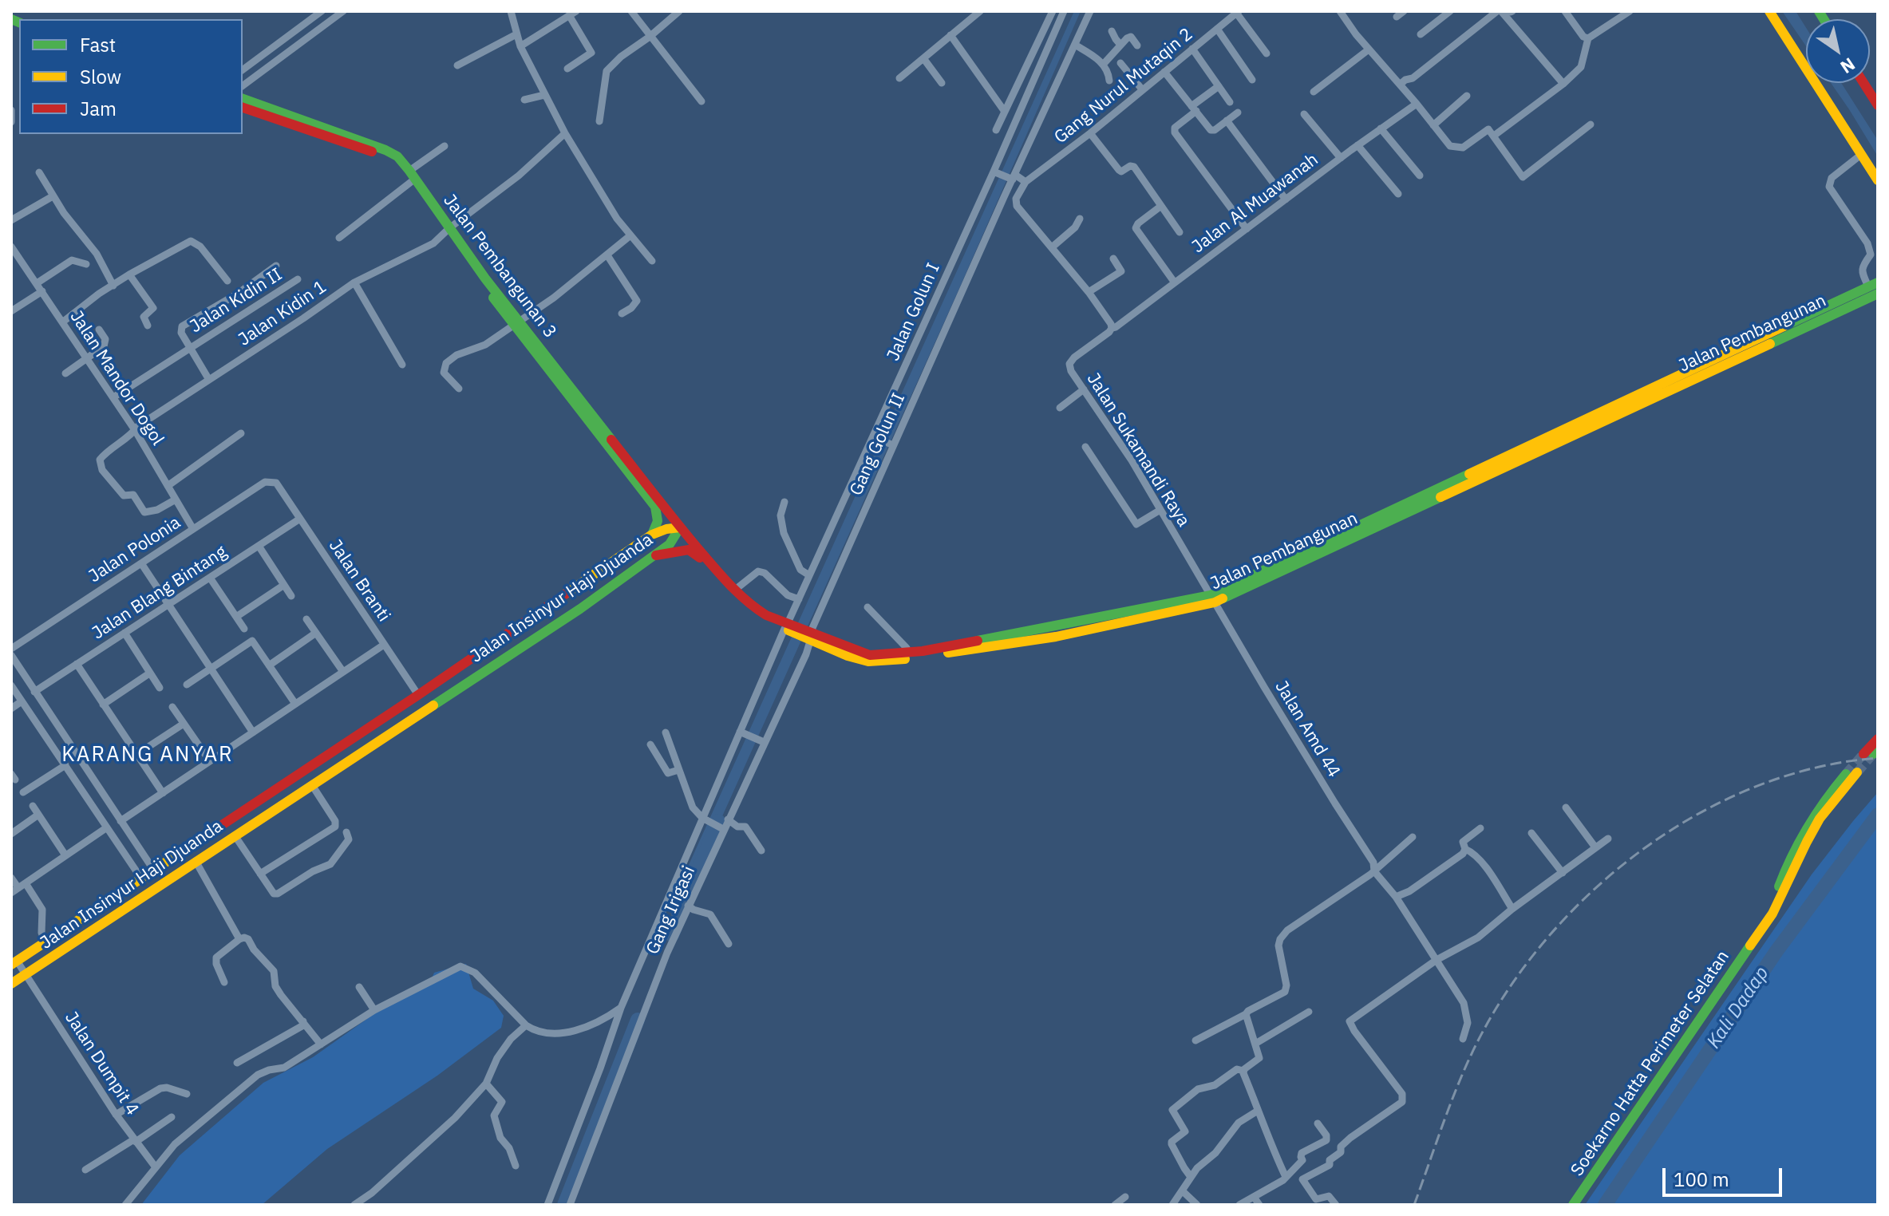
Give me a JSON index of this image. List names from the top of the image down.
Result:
{
  "streets": {
    "main road": [
      "Jalan Pembangunan 3",
      "Jalan Pembangunan",
      "Jalan Insinyur Haji Djuanda",
      "Soekarno Hatta Perimeter Selatan"
    ],
    "street": [
      "Gang Nurul Mutaqin 2",
      "Jalan Al Muawanah",
      "Jalan Kidin II",
      "Jalan Golun I",
      "Jalan Kidin 1",
      "Jalan Mandor Dogol",
      "Gang Golun II",
      "Jalan Sukamandi Raya",
      "Jalan Polonia",
      "Jalan Branti",
      "Jalan Blang Bintang",
      "Jalan Amd 44",
      "Gang Irigasi",
      "Jalan Dumpit 4"
    ]
  },
  "crossings": [
    ["Jalan Al Muawanah", "Jalan Sukamandi Raya"],
    ["Jalan Pembangunan 3", "Jalan Kidin 1"],
    ["Jalan Pembangunan 3", "Jalan Pembangunan"],
    ["Jalan Pembangunan 3", "Jalan Insinyur Haji Djuanda"],
    ["Jalan Kidin II", "Jalan Mandor Dogol"],
    ["Jalan Golun I", "Jalan Pembangunan"],
    ["Jalan Kidin 1", "Jalan Mandor Dogol"],
    ["Jalan Pembangunan", "Gang Golun II"],
    ["Jalan Pembangunan", "Jalan Sukamandi Raya"],
    ["Jalan Pembangunan", "Jalan Insinyur Haji Djuanda"],
    ["Jalan Pembangunan", "Jalan Amd 44"],
    ["Jalan Pembangunan", "Gang Irigasi"],
    ["Jalan Mandor Dogol", "Jalan Polonia"],
    ["Gang Golun II", "Gang Irigasi"],
    ["Jalan Sukamandi Raya", "Jalan Amd 44"],
    ["Jalan Polonia", "Jalan Branti"],
    ["Jalan Branti", "Jalan Blang Bintang"],
    ["Jalan Branti", "Jalan Insinyur Haji Djuanda"],
    ["Jalan Insinyur Haji Djuanda", "Jalan Dumpit 4"]
  ],
  "districts": ["KARANG ANYAR"],
  "water": ["Kali Dadap"],
  "legend": ["Fast", "Slow", "Jam"],
  "scale_bar": "100 m",
  "north": "bottom right"
}
